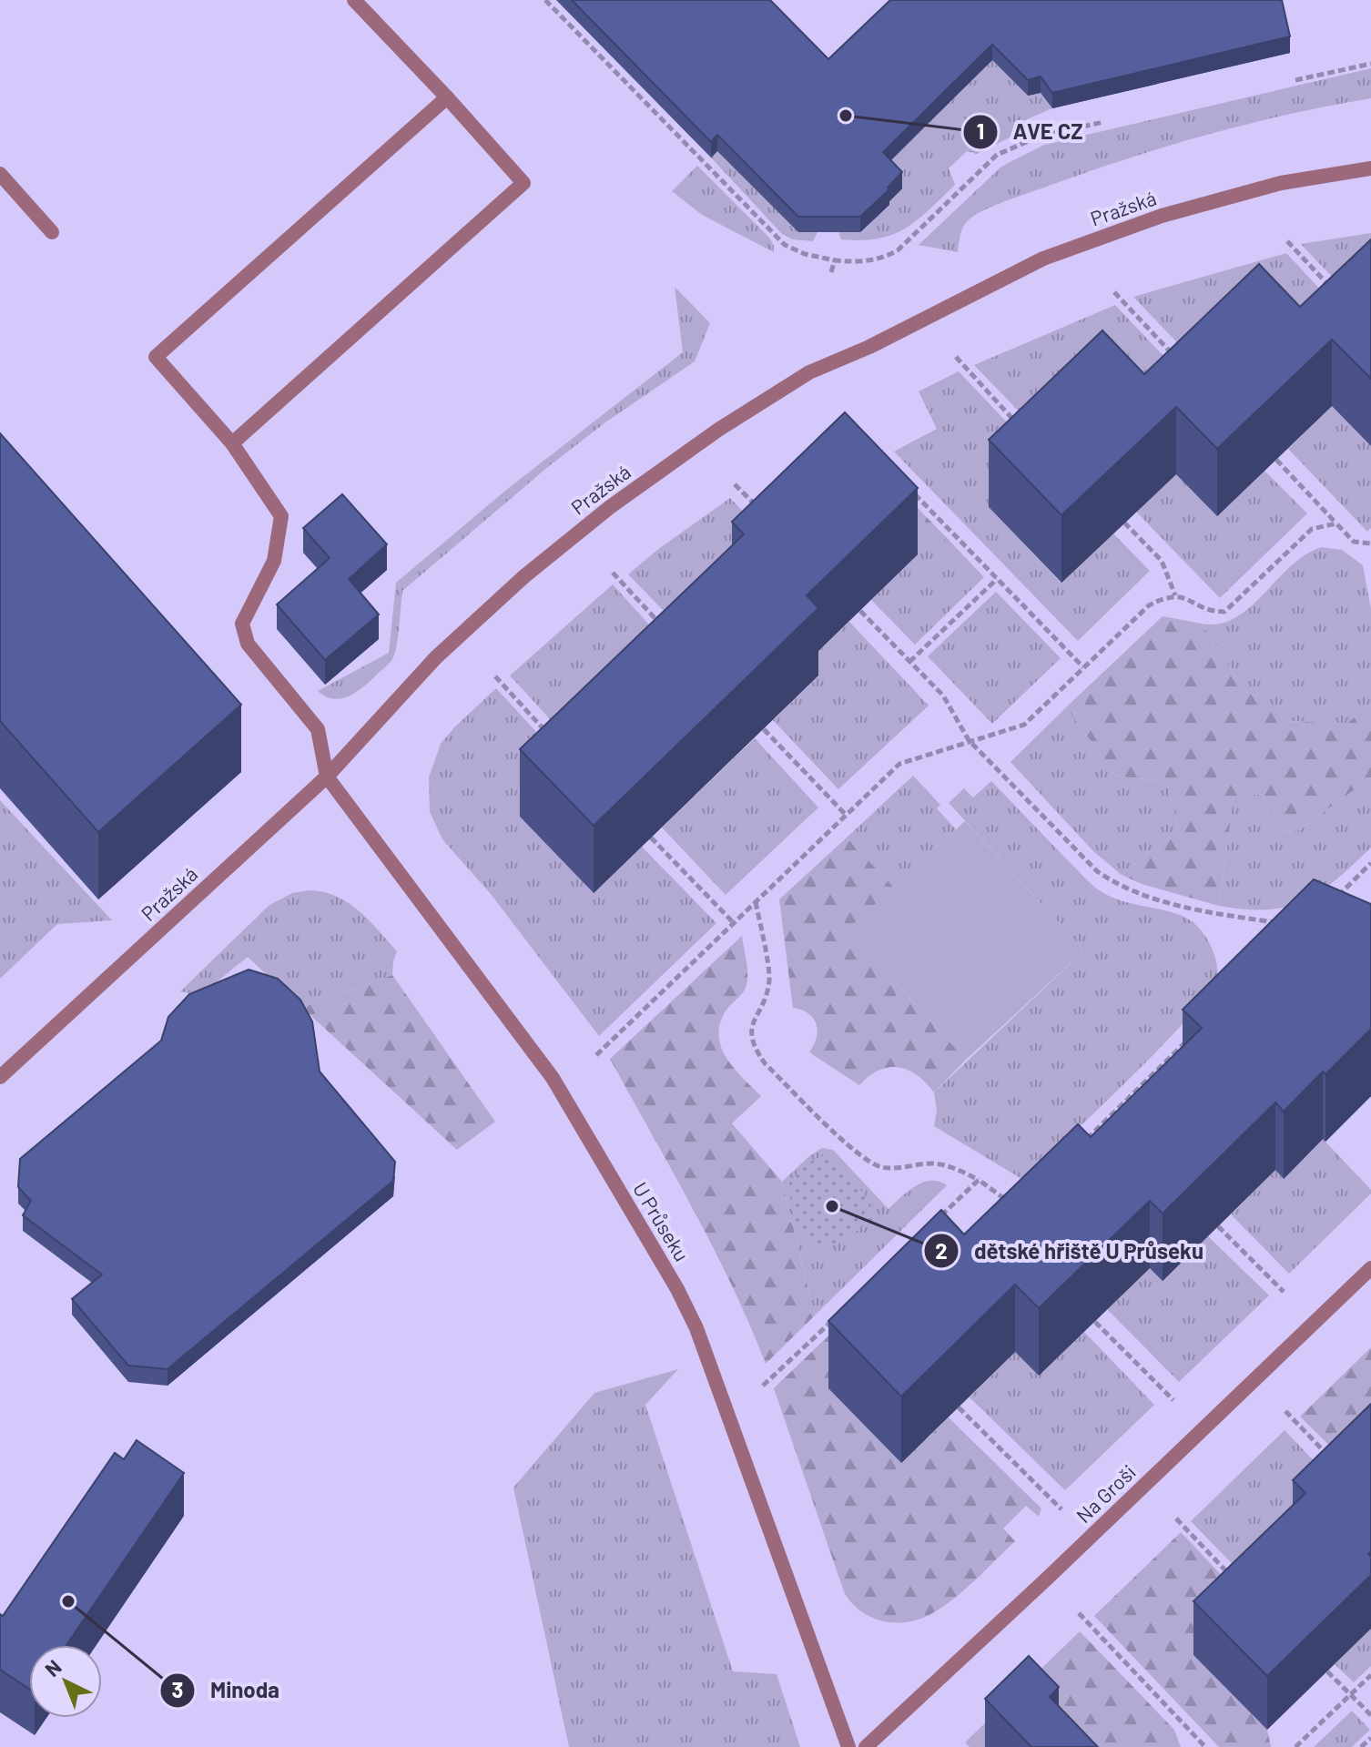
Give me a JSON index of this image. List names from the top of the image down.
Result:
{
  "streets": {
    "street": ["Pražská", "U Průseku", "Na Groši"]
  },
  "crossings": [
    ["Pražská", "U Průseku"]
  ],
  "places": ["AVE CZ", "dětské hřiště U Průseku", "Minoda"],
  "north": "top left"
}
